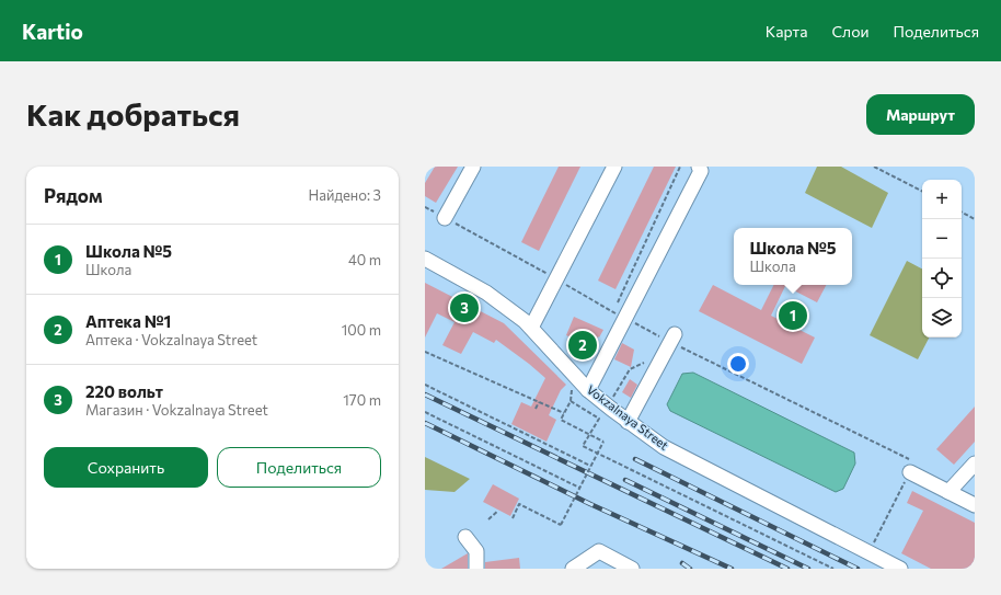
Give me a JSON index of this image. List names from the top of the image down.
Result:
{
  "streets": {
    "street": ["Vokzalnaya Street"]
  },
  "page": {
    "header": "Kartio",
    "nav": ["Карта", "Слои", "Поделиться"],
    "buttons": [
      "Маршрут",
      ["Сохранить", "Поделиться"]
    ],
    "title": "Как добраться",
    "heading": ["Рядом", "Найдено: 3"],
    "map_buttons": ["+", "−"],
    "list": [
      {
        "mark": "1",
        "name": "Школа №5",
        "note": "Школа",
        "value": "40 m"
      },
      {
        "mark": "2",
        "name": "Аптека №1",
        "note": "Аптека · Vokzalnaya Street",
        "value": "100 m"
      },
      {
        "mark": "3",
        "name": "220 вольт",
        "note": "Магазин · Vokzalnaya Street",
        "value": "170 m"
      }
    ],
    "popup": ["Школа №5", "Школа"],
    "pins": ["3", "1", "2"]
  }
}
